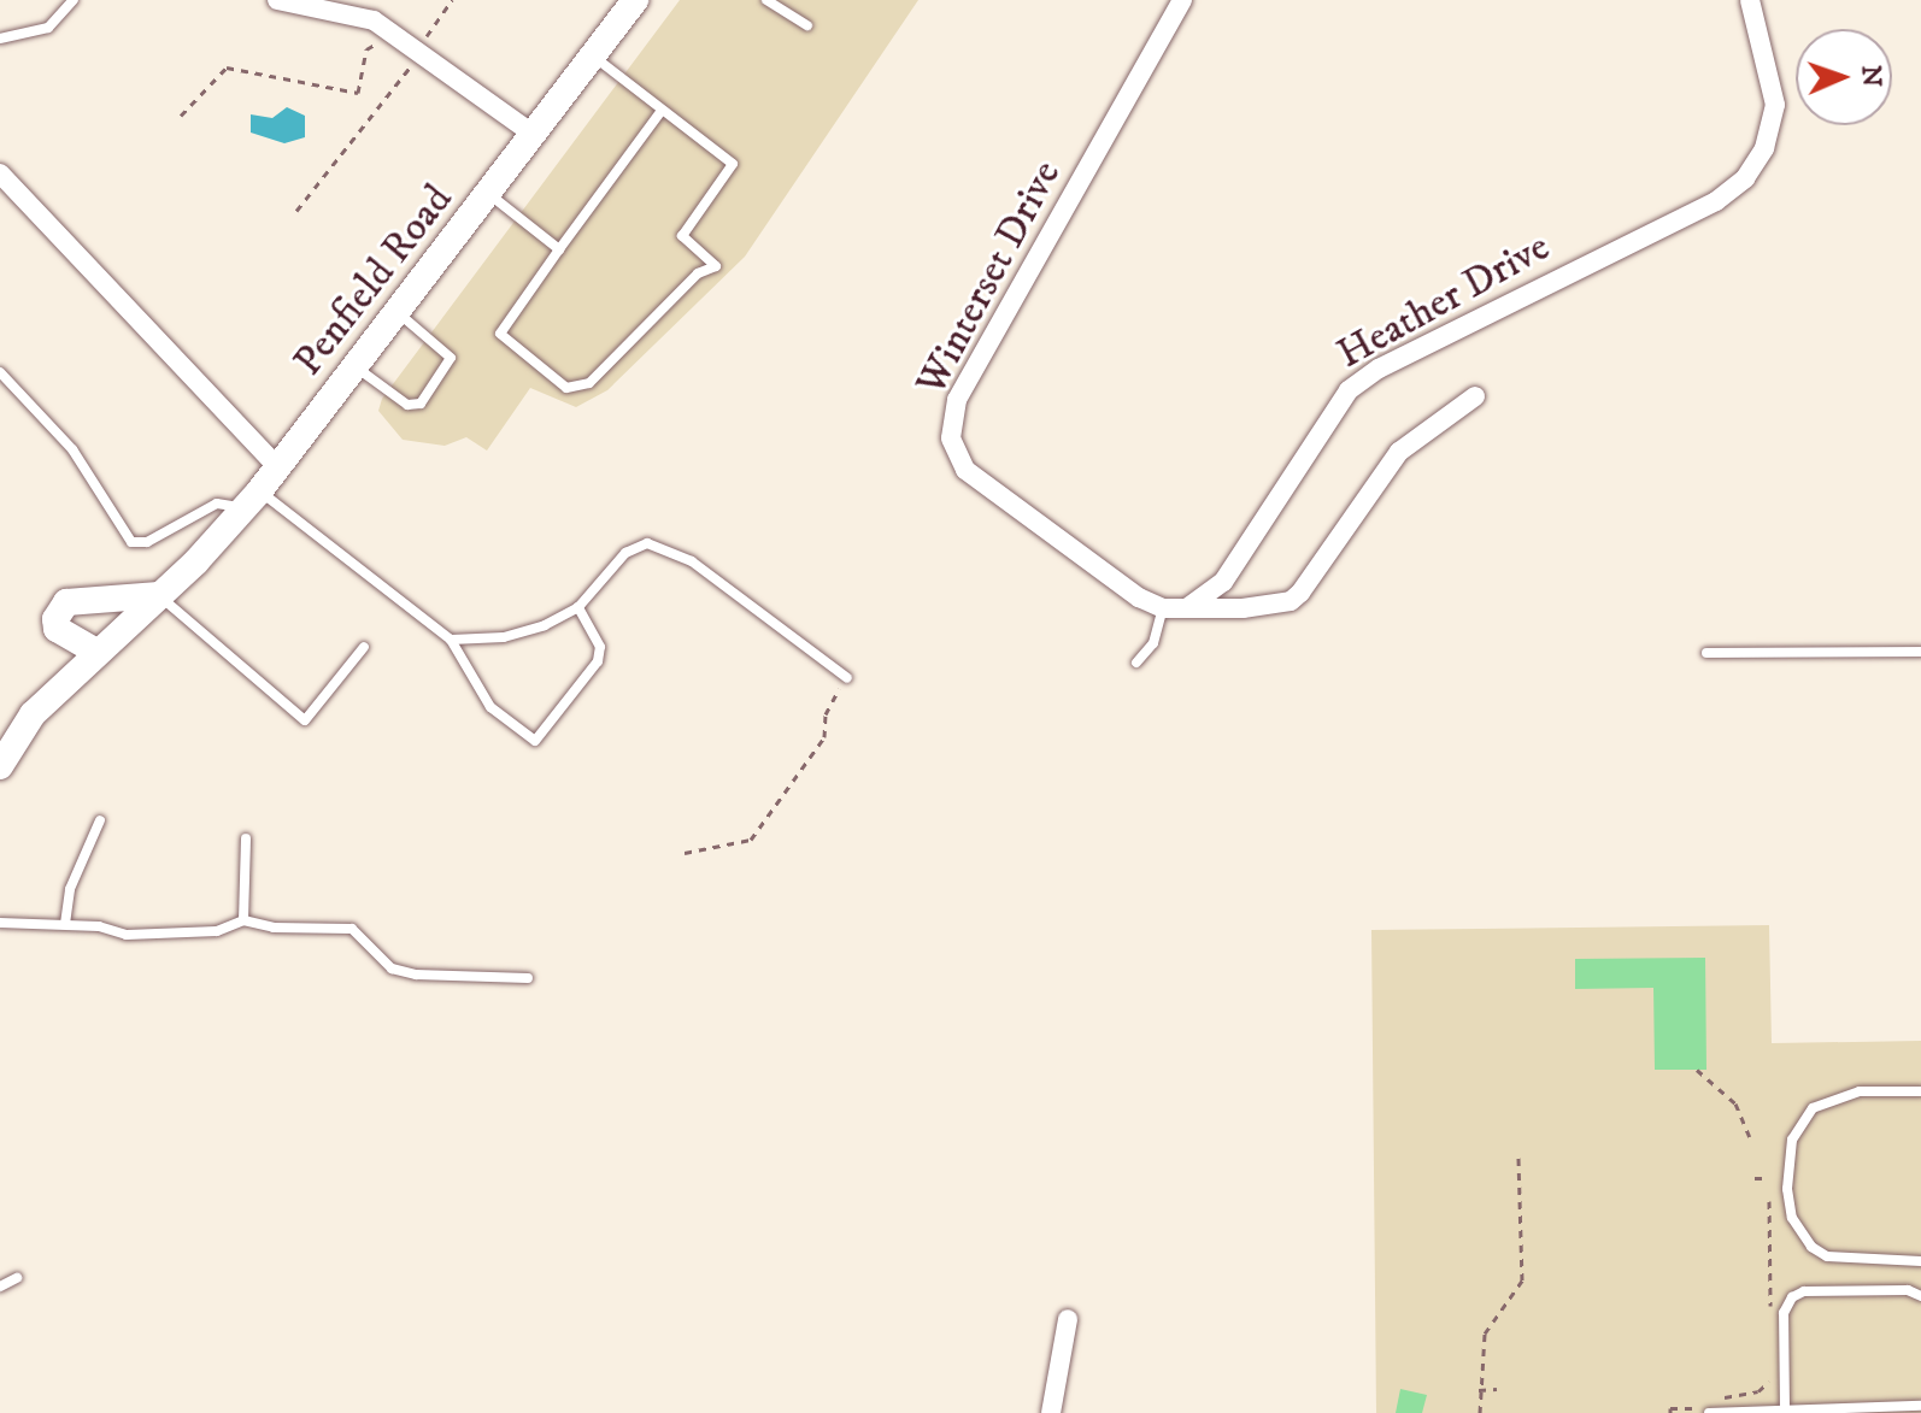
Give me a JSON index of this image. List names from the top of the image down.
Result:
{
  "streets": {
    "street": ["Winterset Drive", "Penfield Road", "Heather Drive"]
  },
  "crossings": [
    ["Winterset Drive", "Heather Drive"]
  ],
  "north": "right"
}
